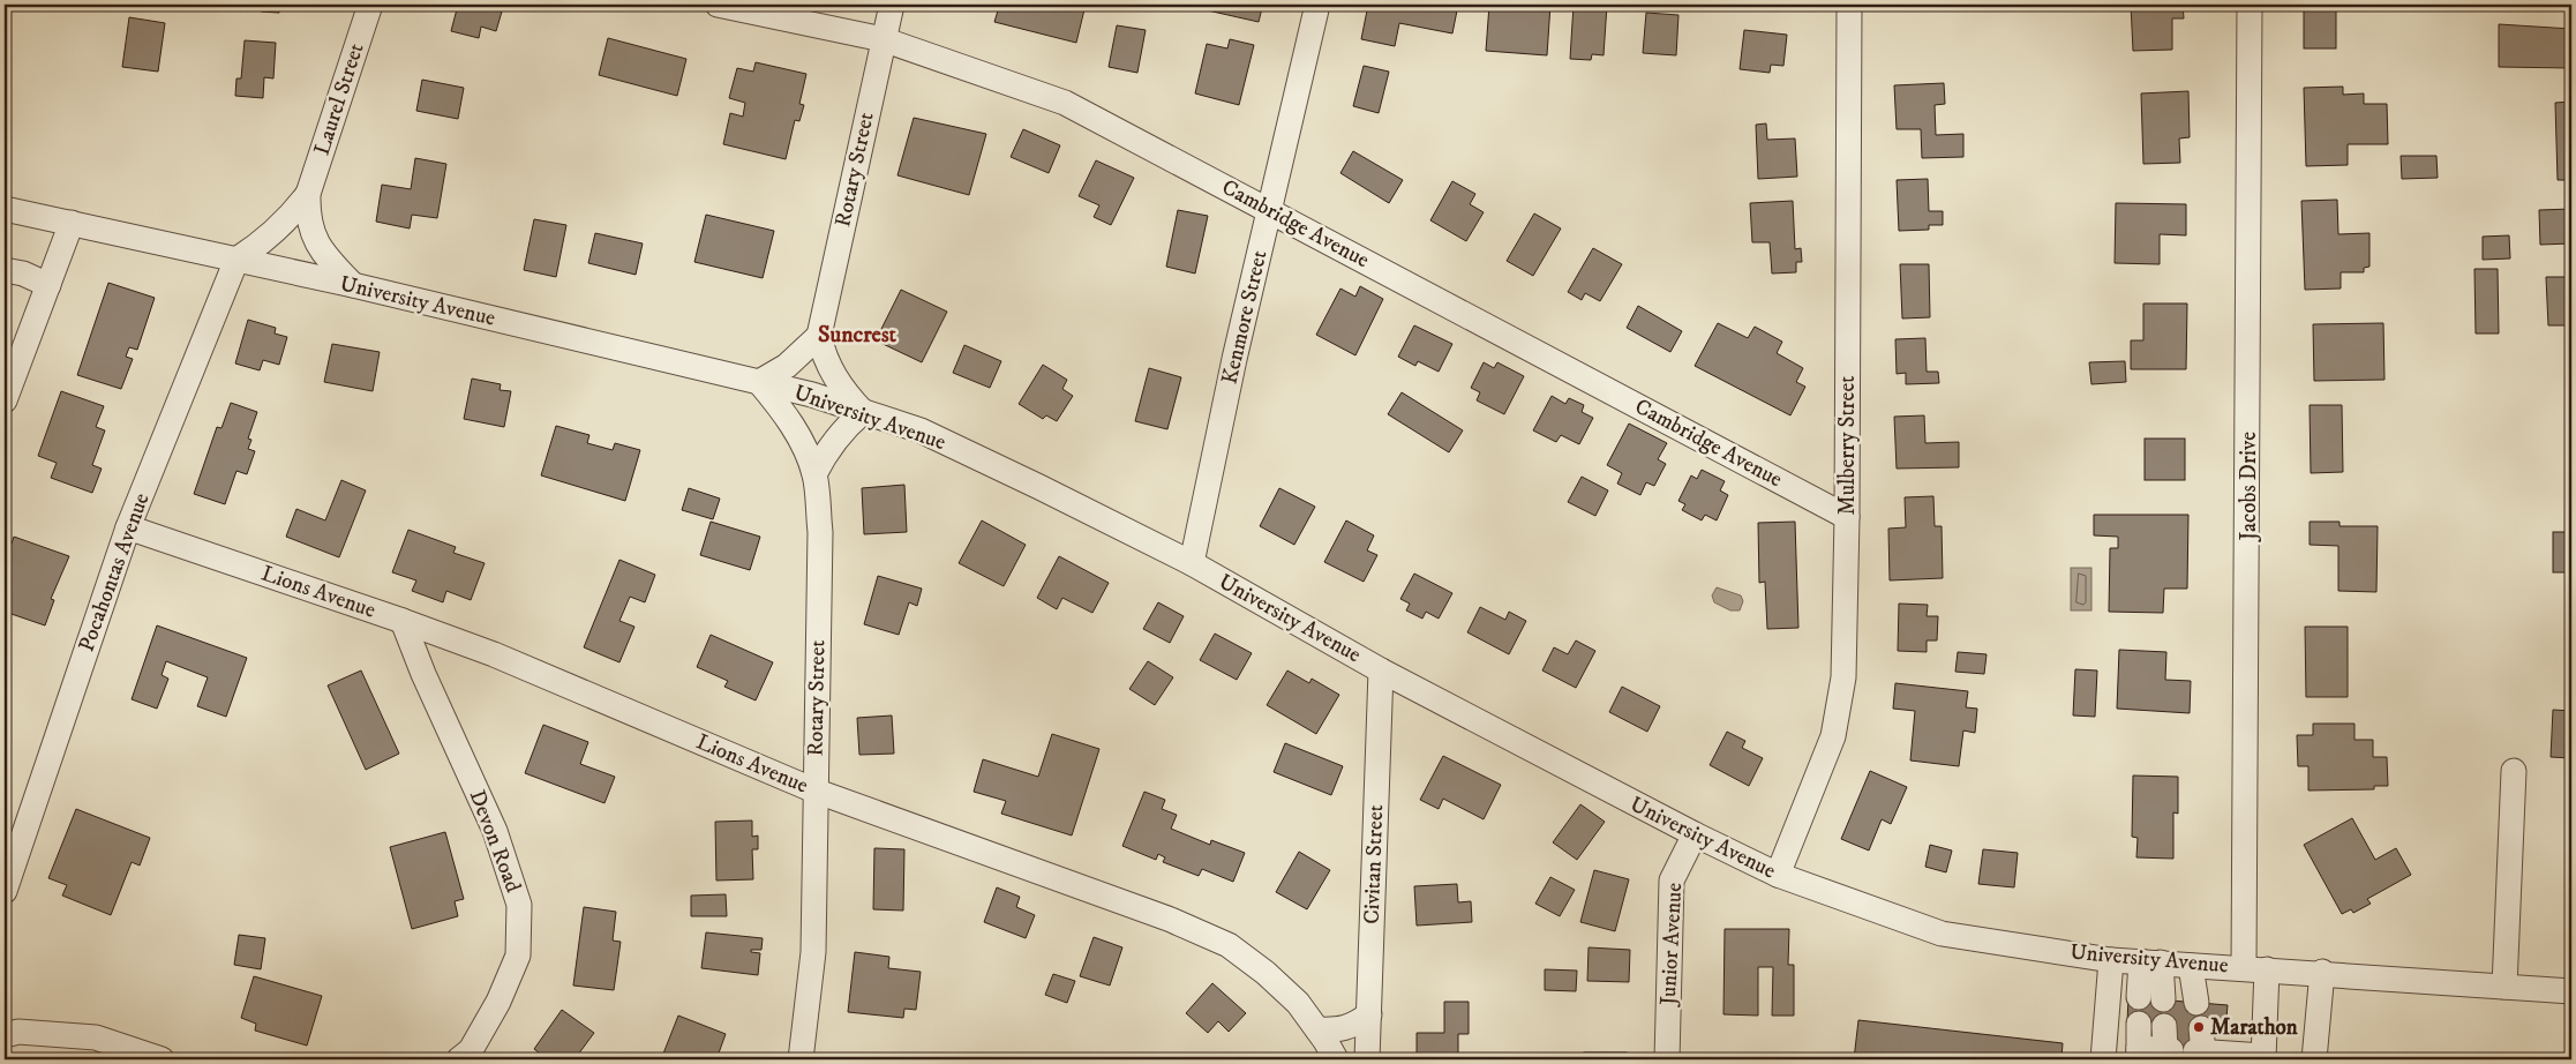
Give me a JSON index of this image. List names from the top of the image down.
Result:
{
  "streets": {
    "street": [
      "Laurel Street",
      "Rotary Street",
      "Cambridge Avenue",
      "University Avenue",
      "Kenmore Street",
      "Mulberry Street",
      "Jacobs Drive",
      "Pocahontas Avenue",
      "Lions Avenue",
      "Devon Road",
      "Civitan Street",
      "Junior Avenue"
    ]
  },
  "crossings": [
    ["Rotary Street", "Cambridge Avenue"],
    ["Rotary Street", "University Avenue"],
    ["Rotary Street", "Lions Avenue"],
    ["Cambridge Avenue", "Kenmore Street"],
    ["Cambridge Avenue", "Mulberry Street"],
    ["University Avenue", "Kenmore Street"],
    ["University Avenue", "Mulberry Street"],
    ["University Avenue", "Jacobs Drive"],
    ["University Avenue", "Pocahontas Avenue"],
    ["University Avenue", "Civitan Street"],
    ["University Avenue", "Junior Avenue"],
    ["Pocahontas Avenue", "Lions Avenue"],
    ["Lions Avenue", "Devon Road"]
  ],
  "districts": ["Suncrest"],
  "places": ["Marathon"]
}
